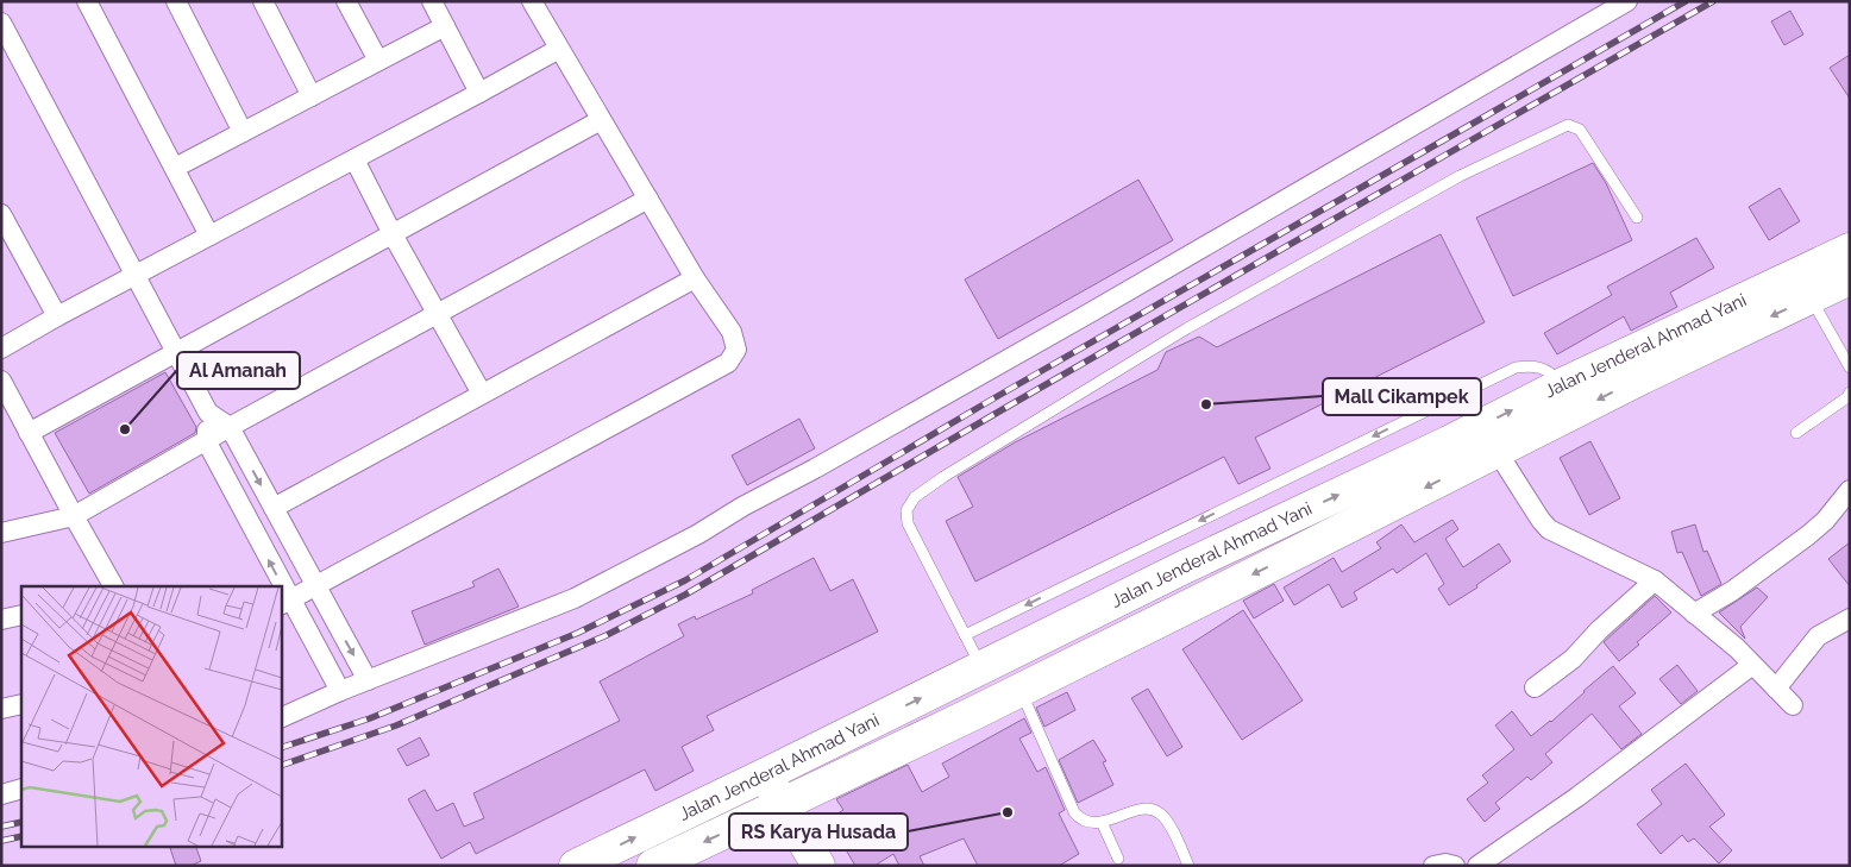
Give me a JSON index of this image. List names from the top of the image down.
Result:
{
  "streets": {
    "highway": ["Jalan Jenderal Ahmad Yani"]
  },
  "places": ["Mall Cikampek", "Al Amanah", "RS Karya Husada"]
}
